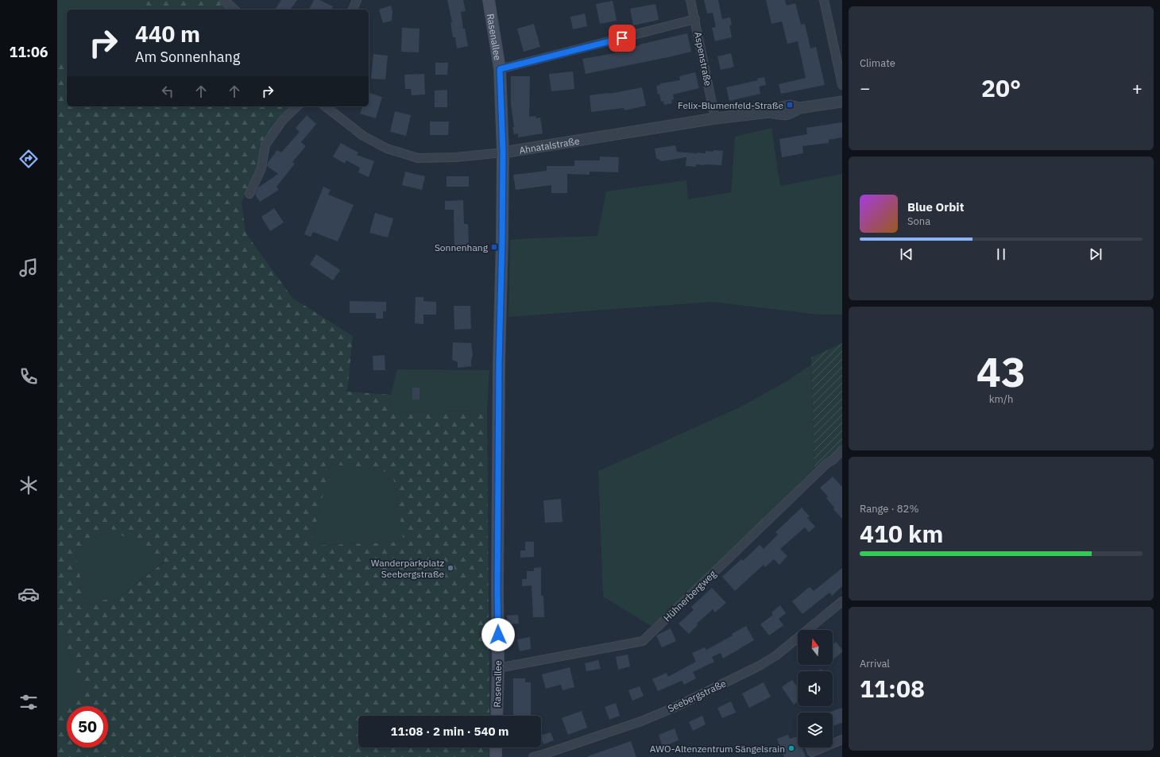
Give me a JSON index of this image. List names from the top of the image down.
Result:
{
  "streets": {
    "main road": ["Rasenallee"],
    "street": [
      "Aspenstraße",
      "Ahnatalstraße",
      "Hühnerbergweg",
      "Seebergstraße"
    ]
  },
  "crossings": [
    ["Rasenallee", "Ahnatalstraße"],
    ["Rasenallee", "Hühnerbergweg"],
    ["Aspenstraße", "Ahnatalstraße"]
  ],
  "places": {
    "transit": ["Felix-Blumenfeld-Straße", "Sonnenhang"],
    "other": ["Wanderparkplatz Seebergstraße", "AWO-Altenzentrum Sängelsrain"]
  },
  "north": "top",
  "page": {
    "tabs": "11:06",
    "tile": [
      "Climate",
      ["43", "km/h"],
      ["Range · 82%", "410 km"],
      ["Arrival", "11:08"]
    ],
    "turn": ["440 m", "Am Sonnenhang"],
    "heat": ["−", "20°", "+"],
    "song": ["Blue Orbit", "Sona"],
    "limit": "50",
    "trip": "11:08 · 2 min · 540 m"
  }
}
